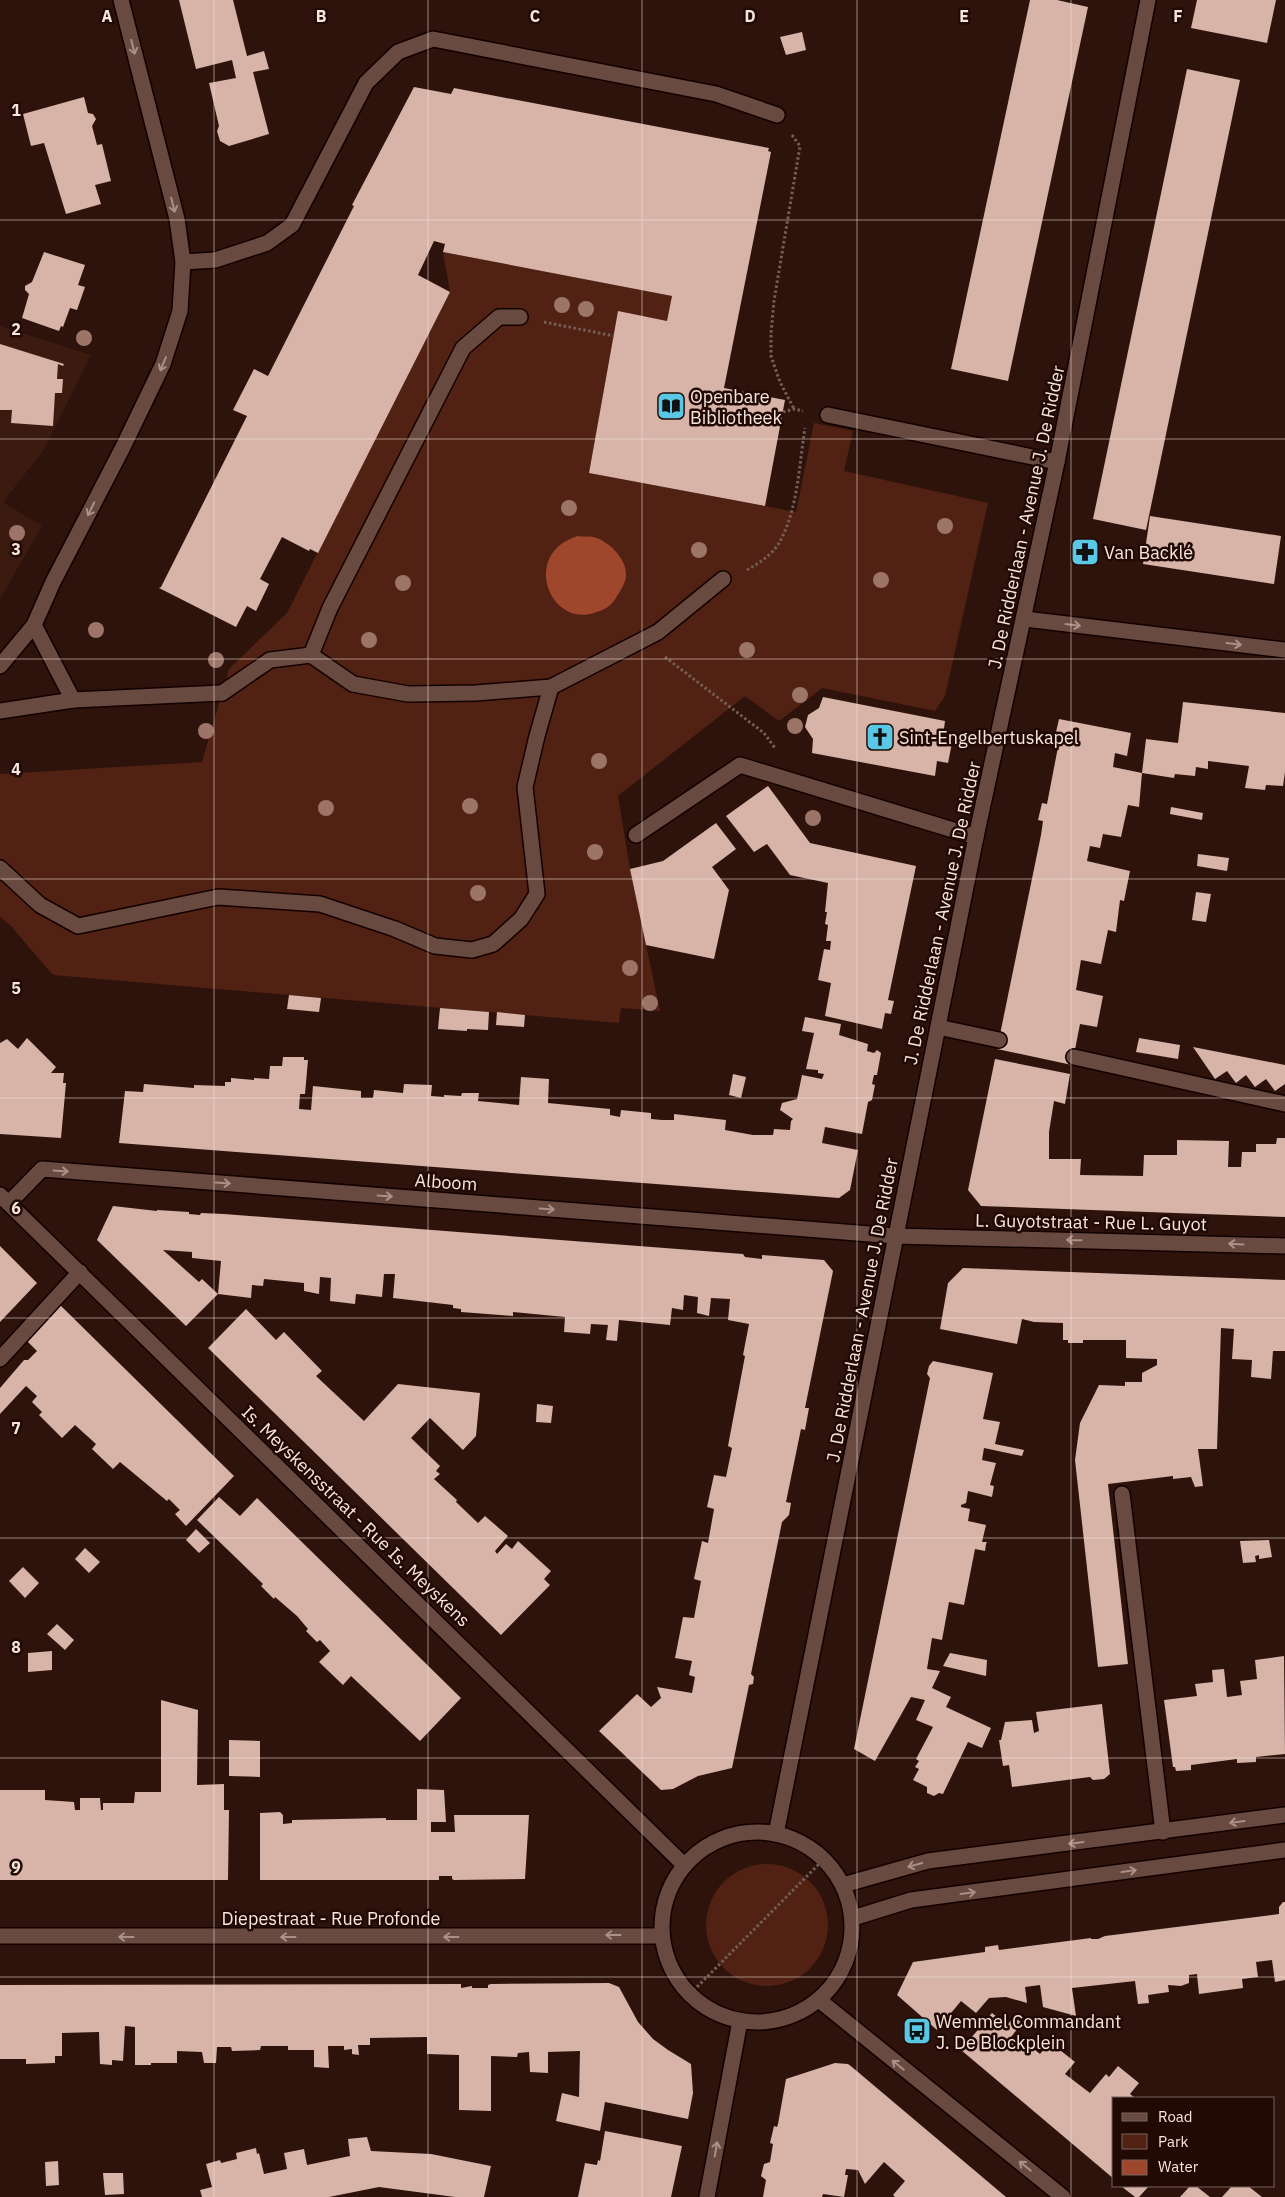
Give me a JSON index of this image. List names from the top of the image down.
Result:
{
  "streets": {
    "street": [
      "J. De Ridderlaan - Avenue J. De Ridder",
      "Alboom",
      "L. Guyotstraat - Rue L. Guyot",
      "Is. Meyskensstraat - Rue Is. Meyskens",
      "Diepestraat - Rue Profonde"
    ]
  },
  "crossings": [
    ["J. De Ridderlaan - Avenue J. De Ridder", "Alboom"],
    ["J. De Ridderlaan - Avenue J. De Ridder", "L. Guyotstraat - Rue L. Guyot"],
    ["Alboom", "L. Guyotstraat - Rue L. Guyot"],
    ["Alboom", "Is. Meyskensstraat - Rue Is. Meyskens"]
  ],
  "one_way": ["Alboom", "L. Guyotstraat - Rue L. Guyot", "Diepestraat - Rue Profonde"],
  "places": {
    "library": ["Openbare Bibliotheek"],
    "pharmacy": ["Van Backlé"],
    "church": ["Sint-Engelbertuskapel"],
    "bus stop": ["Wemmel Commandant J. De Blockplein"]
  },
  "legend": ["Road", "Park", "Water"],
  "grid": {
    "columns": [
      "A",
      "B",
      "C",
      "D",
      "E",
      "F"
    ],
    "rows": [
      "1",
      "2",
      "3",
      "4",
      "5",
      "6",
      "7",
      "8",
      "9"
    ]
  }
}
